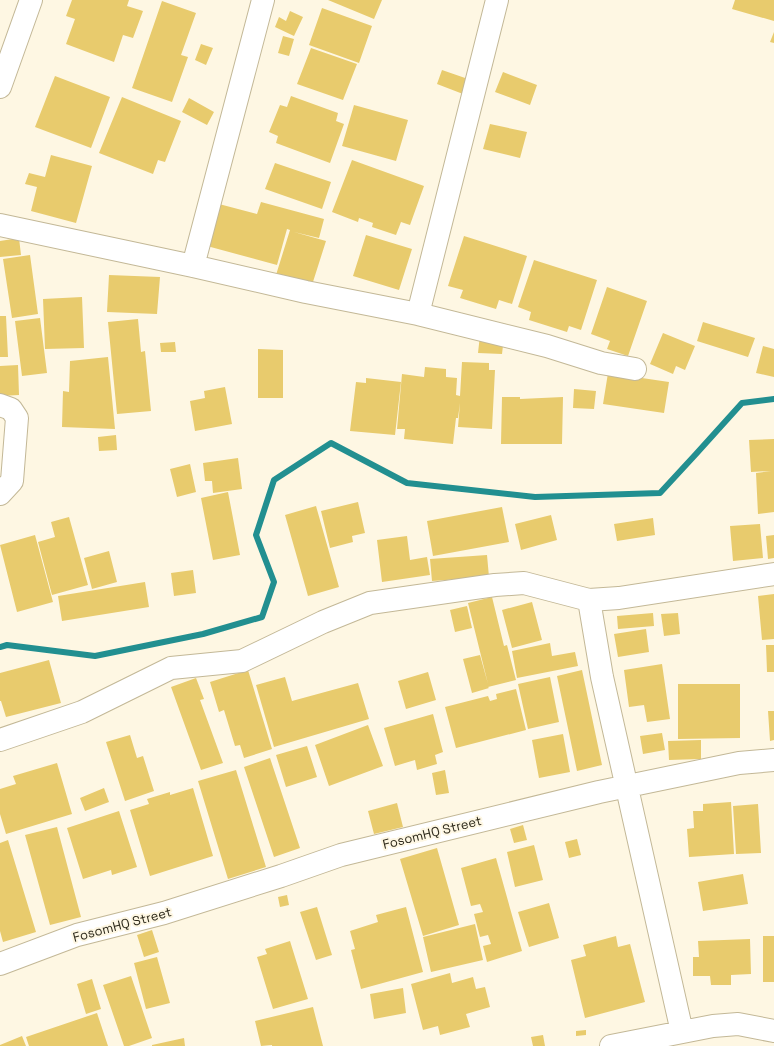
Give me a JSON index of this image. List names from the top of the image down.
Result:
{
  "streets": {
    "street": ["FosomHQ Street"]
  }
}
